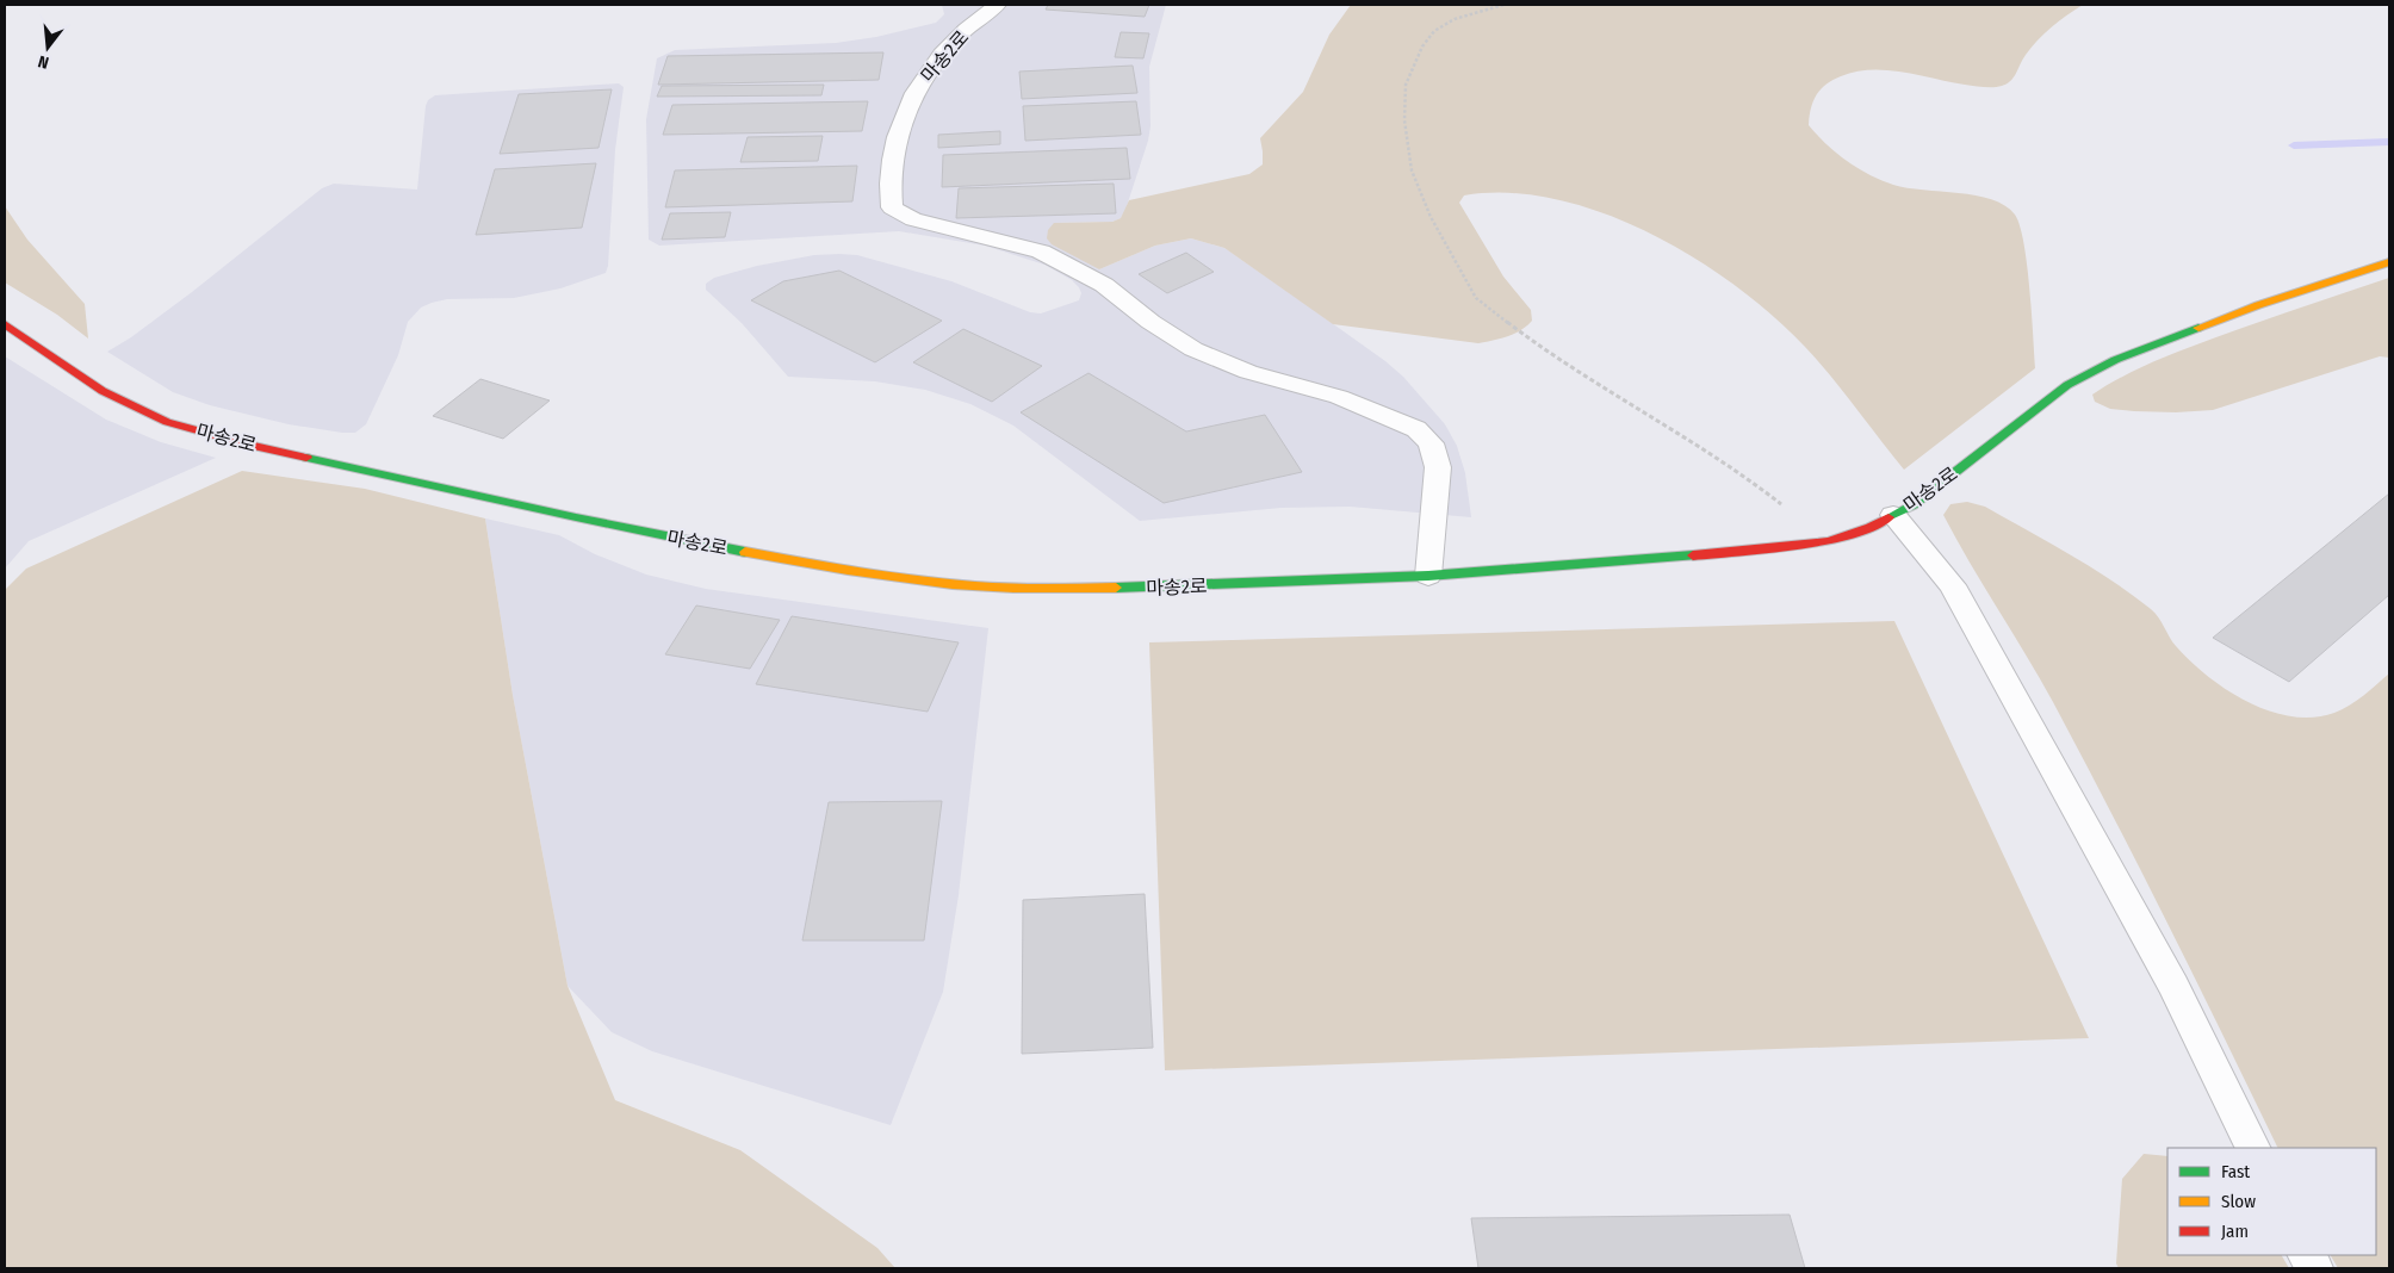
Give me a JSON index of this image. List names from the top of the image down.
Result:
{
  "streets": {
    "street": ["마송2로"]
  },
  "legend": ["Fast", "Slow", "Jam"],
  "north": "bottom"
}
